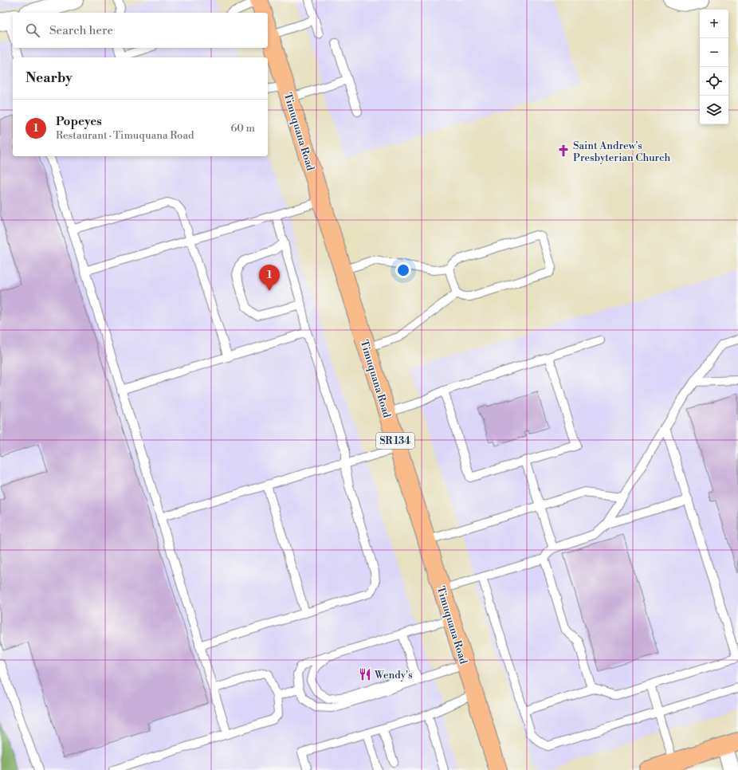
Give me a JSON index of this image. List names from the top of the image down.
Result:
{
  "streets": {
    "main road": ["Timuquana Road", "SR 134"]
  },
  "places": {
    "church": ["Saint Andrew's Presbyterian Church"],
    "restaurant": ["Wendy's"]
  },
  "page": {
    "map_buttons": ["+", "−"],
    "search": "Search here",
    "heading": "Nearby",
    "list": [
      {
        "mark": "1",
        "name": "Popeyes",
        "note": "Restaurant · Timuquana Road",
        "value": "60 m"
      }
    ],
    "pins": "1"
  }
}
